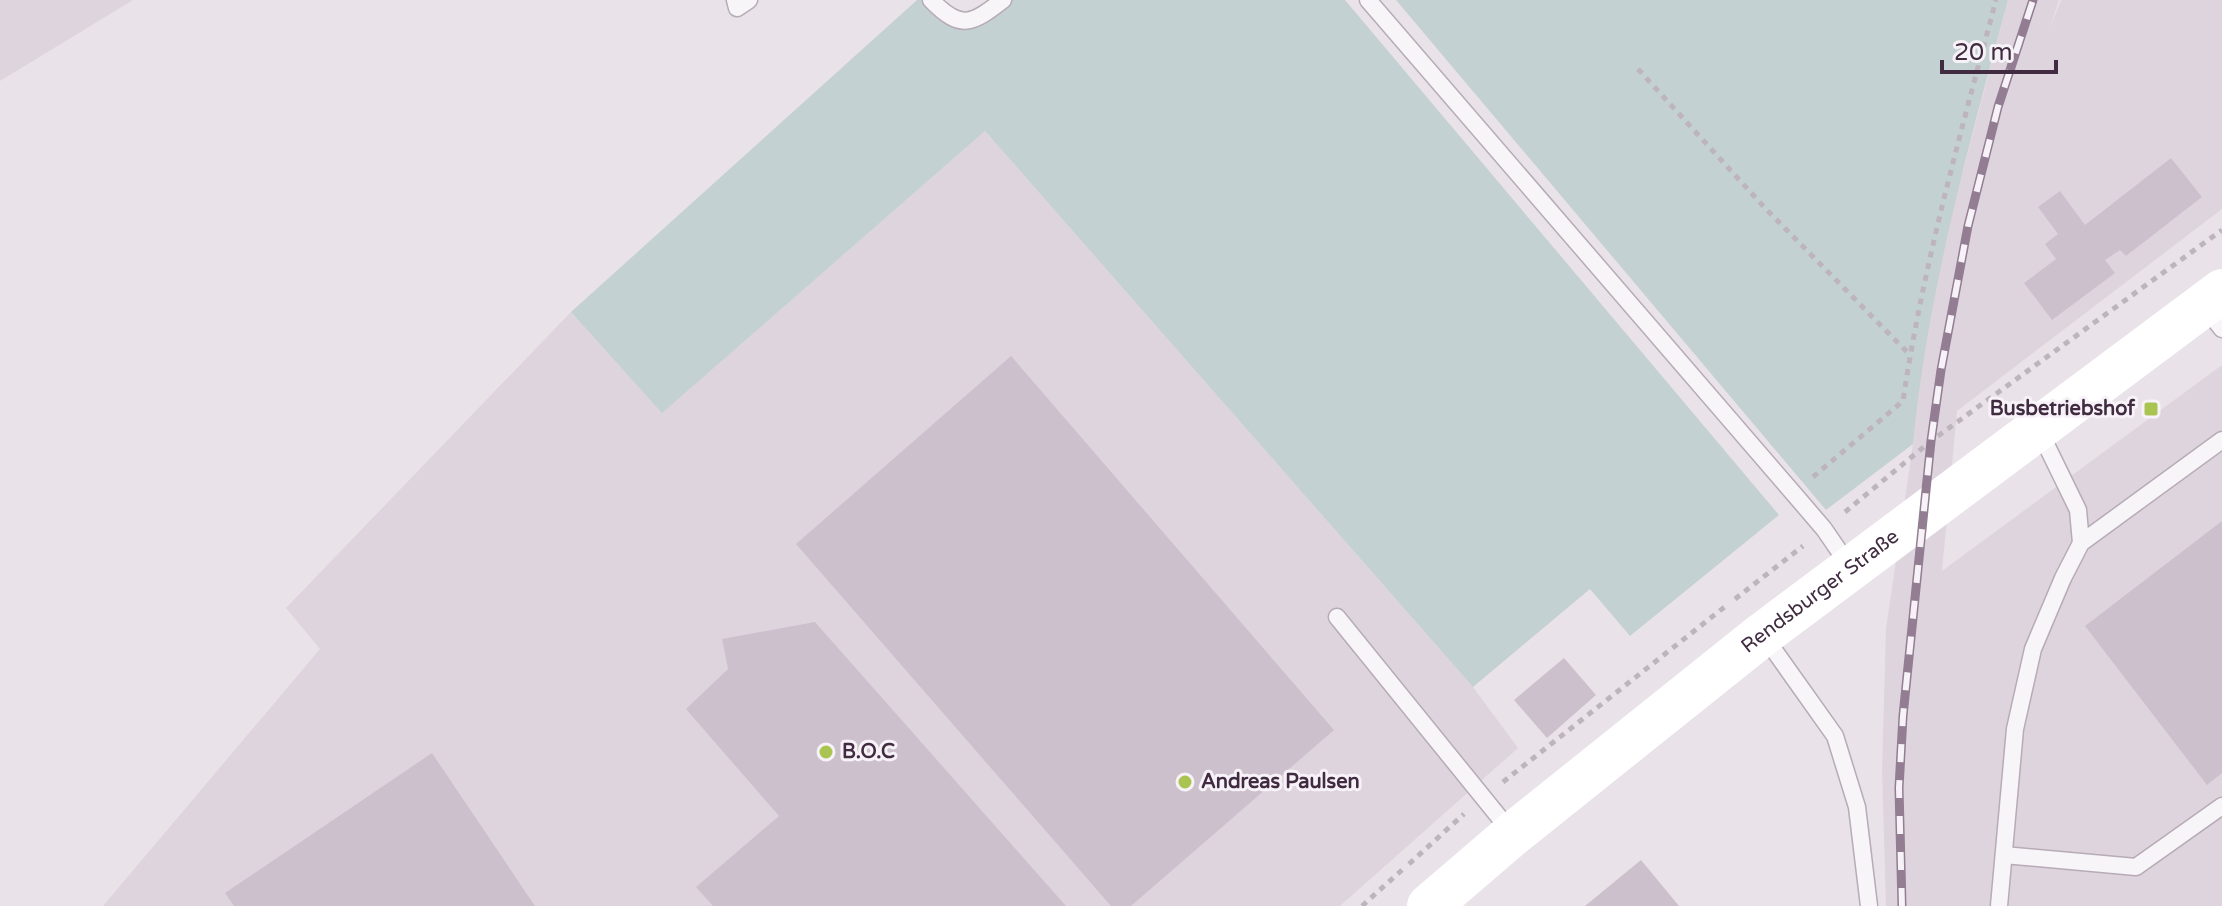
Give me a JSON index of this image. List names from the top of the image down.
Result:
{
  "streets": {
    "street": ["Rendsburger Straße"]
  },
  "places": {
    "transit": ["Busbetriebshof"],
    "other": ["B.O.C", "Andreas Paulsen"]
  },
  "scale_bar": "20 m"
}
